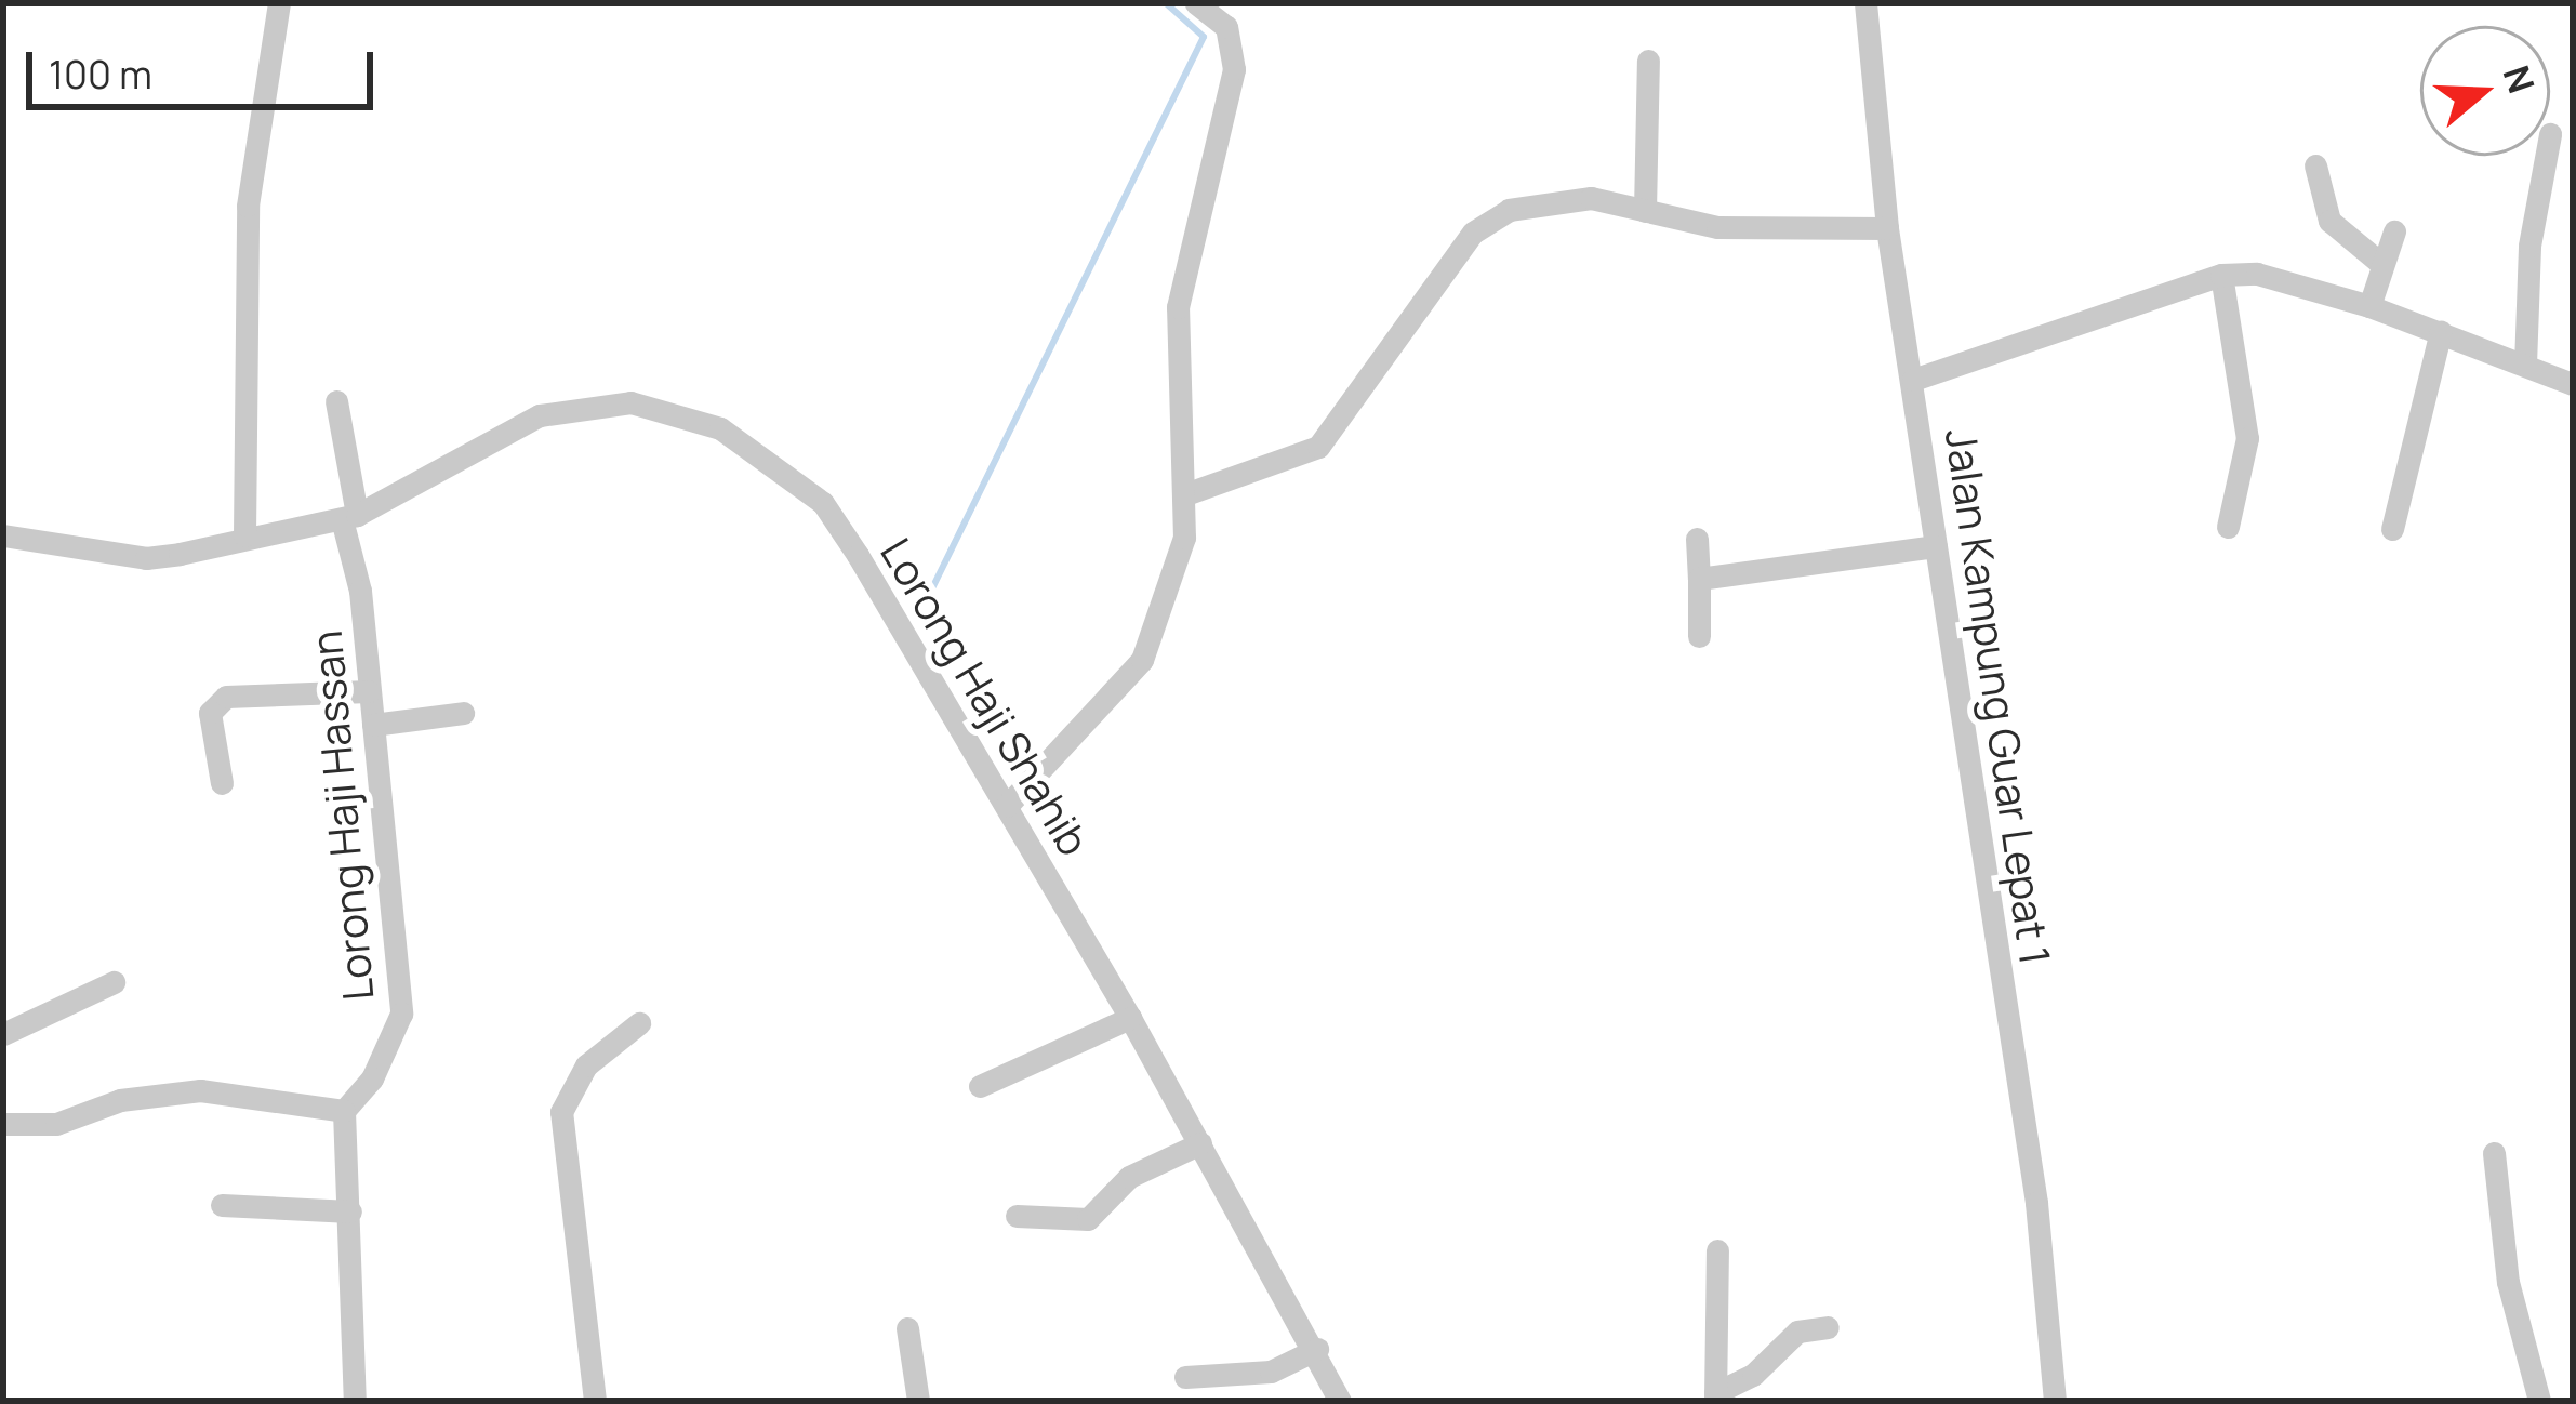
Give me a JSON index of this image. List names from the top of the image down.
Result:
{
  "streets": {
    "street": ["Lorong Haji Shahib", "Jalan Kampung Guar Lepat 1", "Lorong Haji Hassan"]
  },
  "crossings": [
    ["Lorong Haji Shahib", "Lorong Haji Hassan"]
  ],
  "scale_bar": "100 m",
  "north": "right"
}
